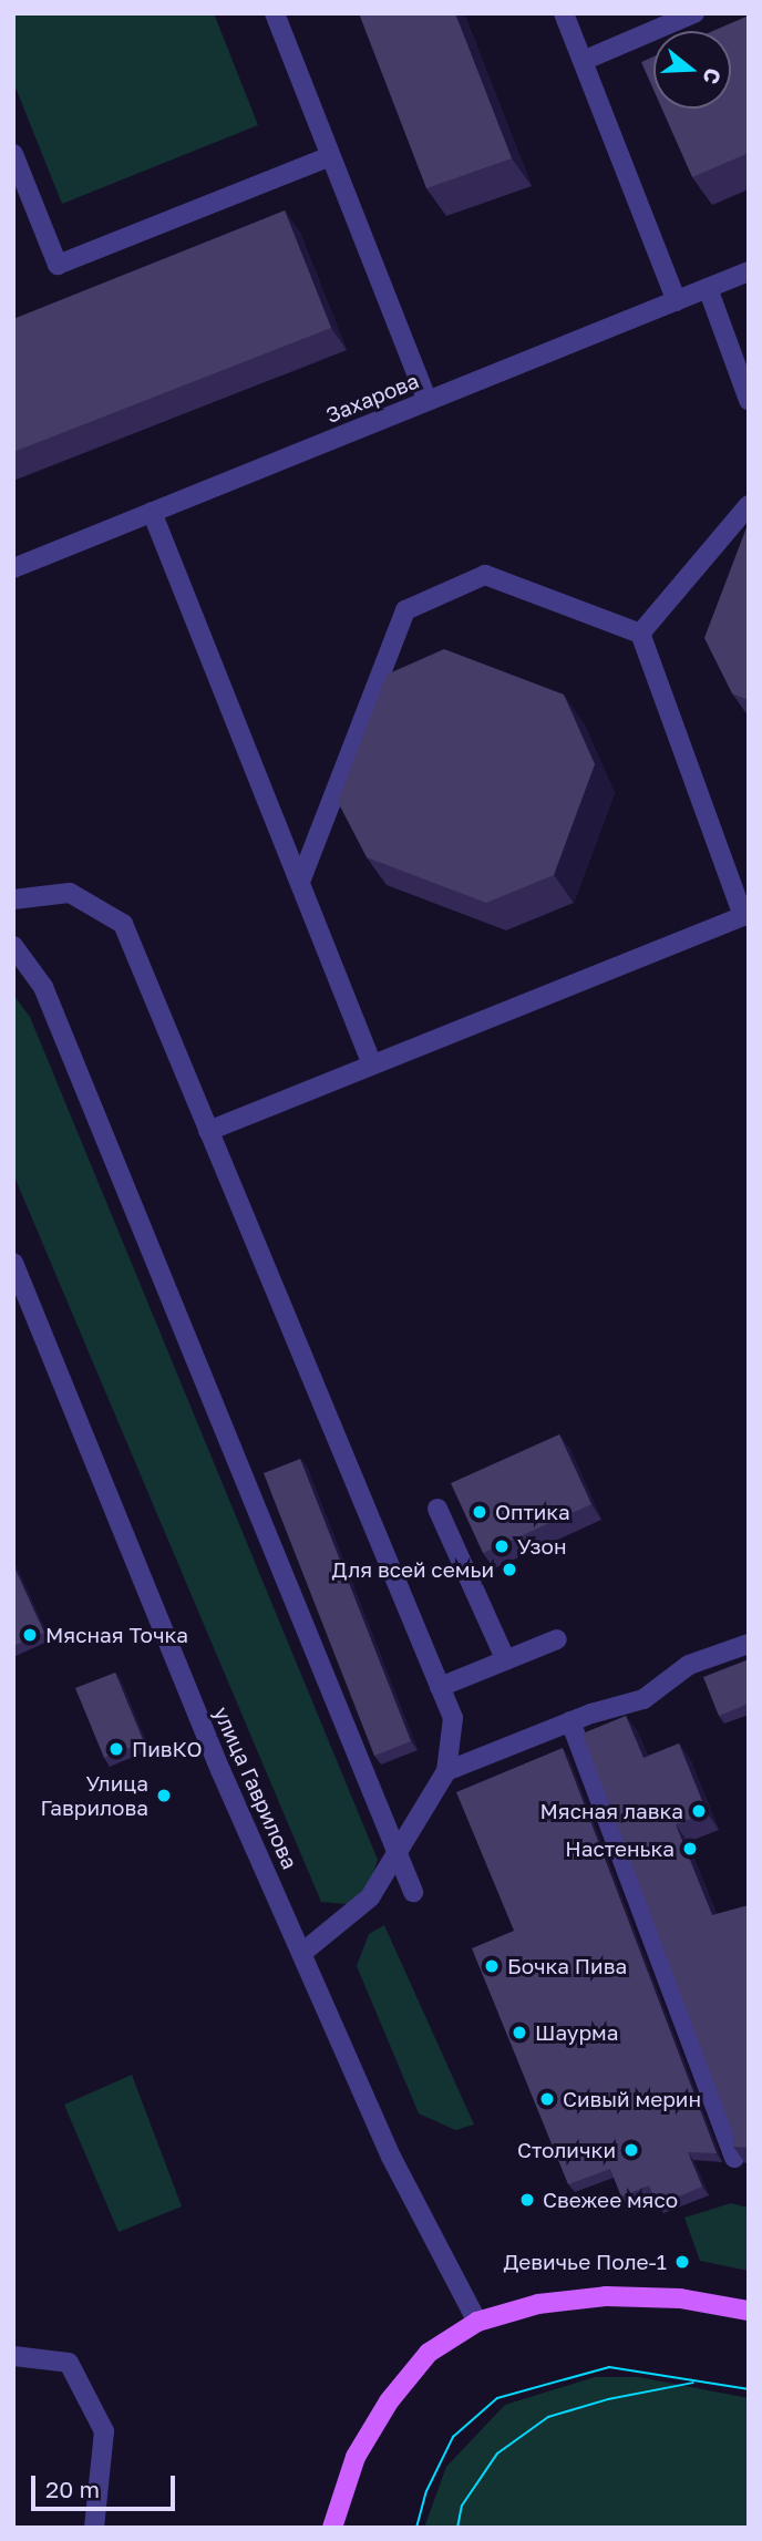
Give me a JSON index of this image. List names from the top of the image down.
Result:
{
  "streets": {
    "street": ["Захарова", "улица Гаврилова"]
  },
  "places": [
    "Оптика",
    "Узон",
    "Для всей семьи",
    "Мясная Точка",
    "ПивКО",
    "Улица Гаврилова",
    "Мясная лавка",
    "Настенька",
    "Бочка Пива",
    "Шаурма",
    "Сивый мерин",
    "Столички",
    "Свежее мясо",
    "Девичье Поле-1"
  ],
  "scale_bar": "20 m",
  "north": "right"
}
